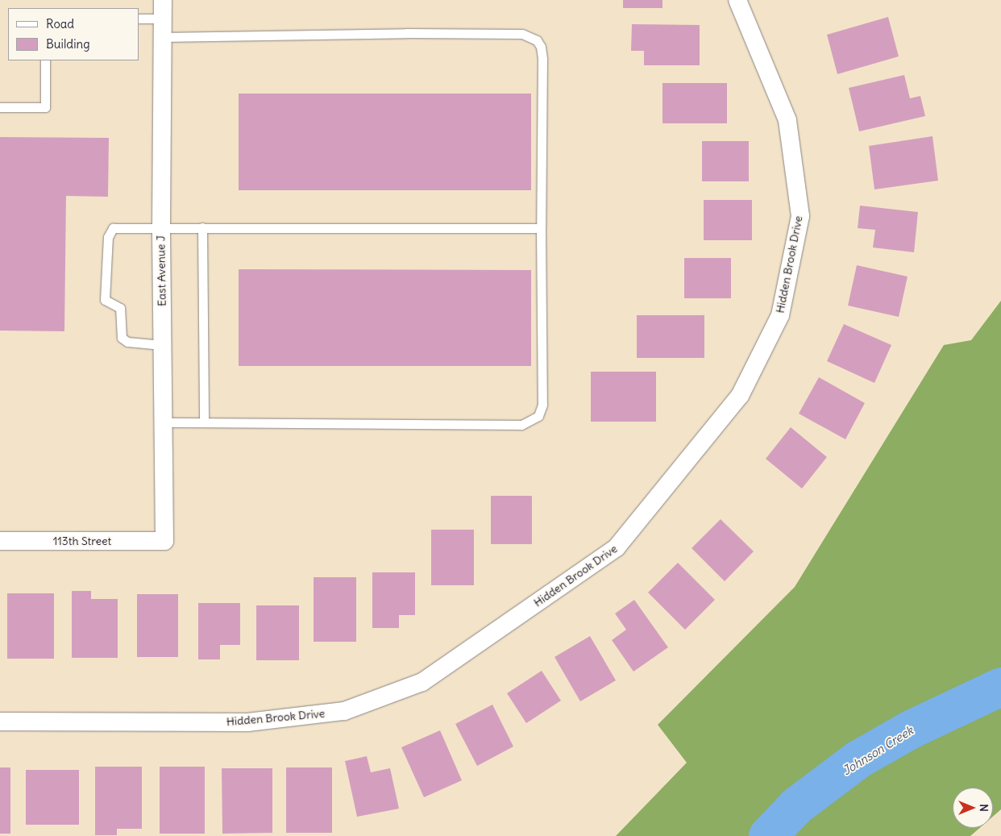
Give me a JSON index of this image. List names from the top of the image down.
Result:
{
  "streets": {
    "street": ["Hidden Brook Drive", "East Avenue J", "113th Street"]
  },
  "crossings": [
    ["East Avenue J", "113th Street"]
  ],
  "water": ["Johnson Creek"],
  "legend": ["Road", "Building"],
  "north": "right"
}
